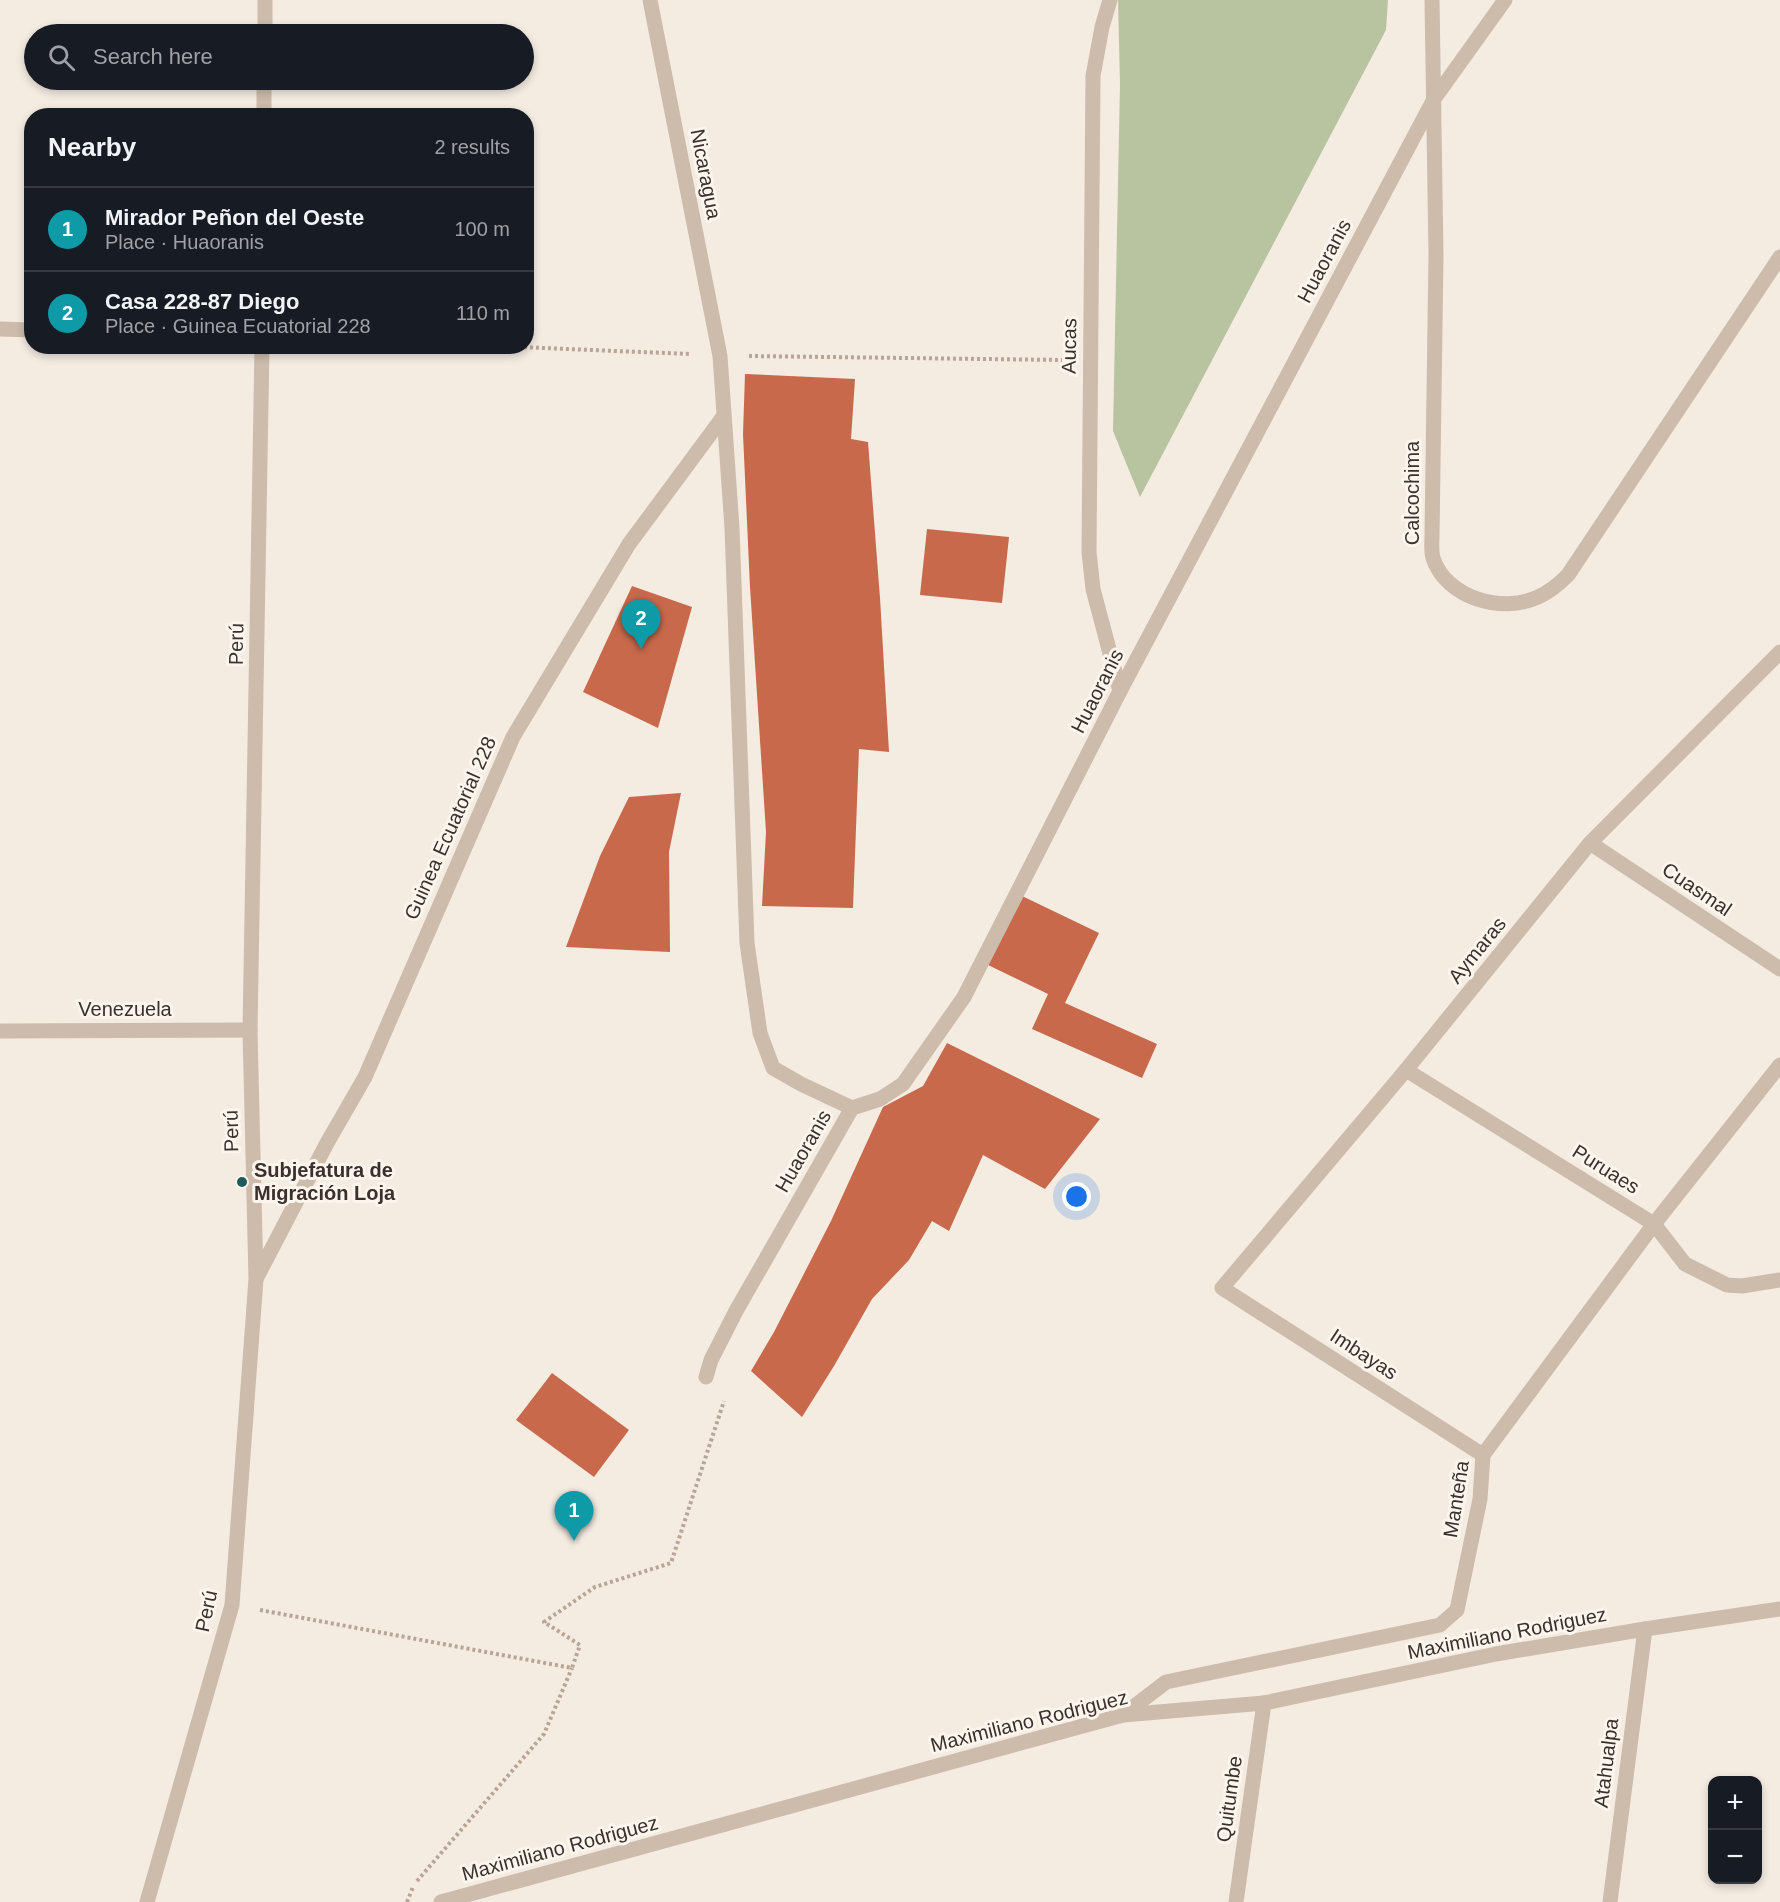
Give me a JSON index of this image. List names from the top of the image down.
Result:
{
  "streets": {
    "street": [
      "Nicaragua",
      "Huaoranis",
      "Aucas",
      "Calcochima",
      "Perú",
      "Guinea Ecuatorial 228",
      "Cuasmal",
      "Aymaras",
      "Venezuela",
      "Puruaes",
      "Imbayas",
      "Manteña",
      "Maximiliano Rodriguez",
      "Atahualpa",
      "Quitumbe"
    ]
  },
  "crossings": [
    ["Nicaragua", "Huaoranis"],
    ["Nicaragua", "Guinea Ecuatorial 228"],
    ["Huaoranis", "Aucas"],
    ["Huaoranis", "Calcochima"],
    ["Perú", "Guinea Ecuatorial 228"],
    ["Perú", "Venezuela"],
    ["Cuasmal", "Aymaras"],
    ["Aymaras", "Puruaes"],
    ["Aymaras", "Imbayas"],
    ["Puruaes", "Manteña"],
    ["Imbayas", "Manteña"],
    ["Manteña", "Maximiliano Rodriguez"],
    ["Maximiliano Rodriguez", "Atahualpa"],
    ["Maximiliano Rodriguez", "Quitumbe"]
  ],
  "places": ["Subjefatura de Migración Loja"],
  "page": {
    "search": "Search here",
    "heading": ["Nearby", "2 results"],
    "list": [
      {
        "mark": "1",
        "name": "Mirador Peñon del Oeste",
        "note": "Place · Huaoranis",
        "value": "100 m"
      },
      {
        "mark": "2",
        "name": "Casa 228-87 Diego",
        "note": "Place · Guinea Ecuatorial 228",
        "value": "110 m"
      }
    ],
    "pins": ["2", "1"],
    "map_buttons": ["+", "−"]
  }
}
